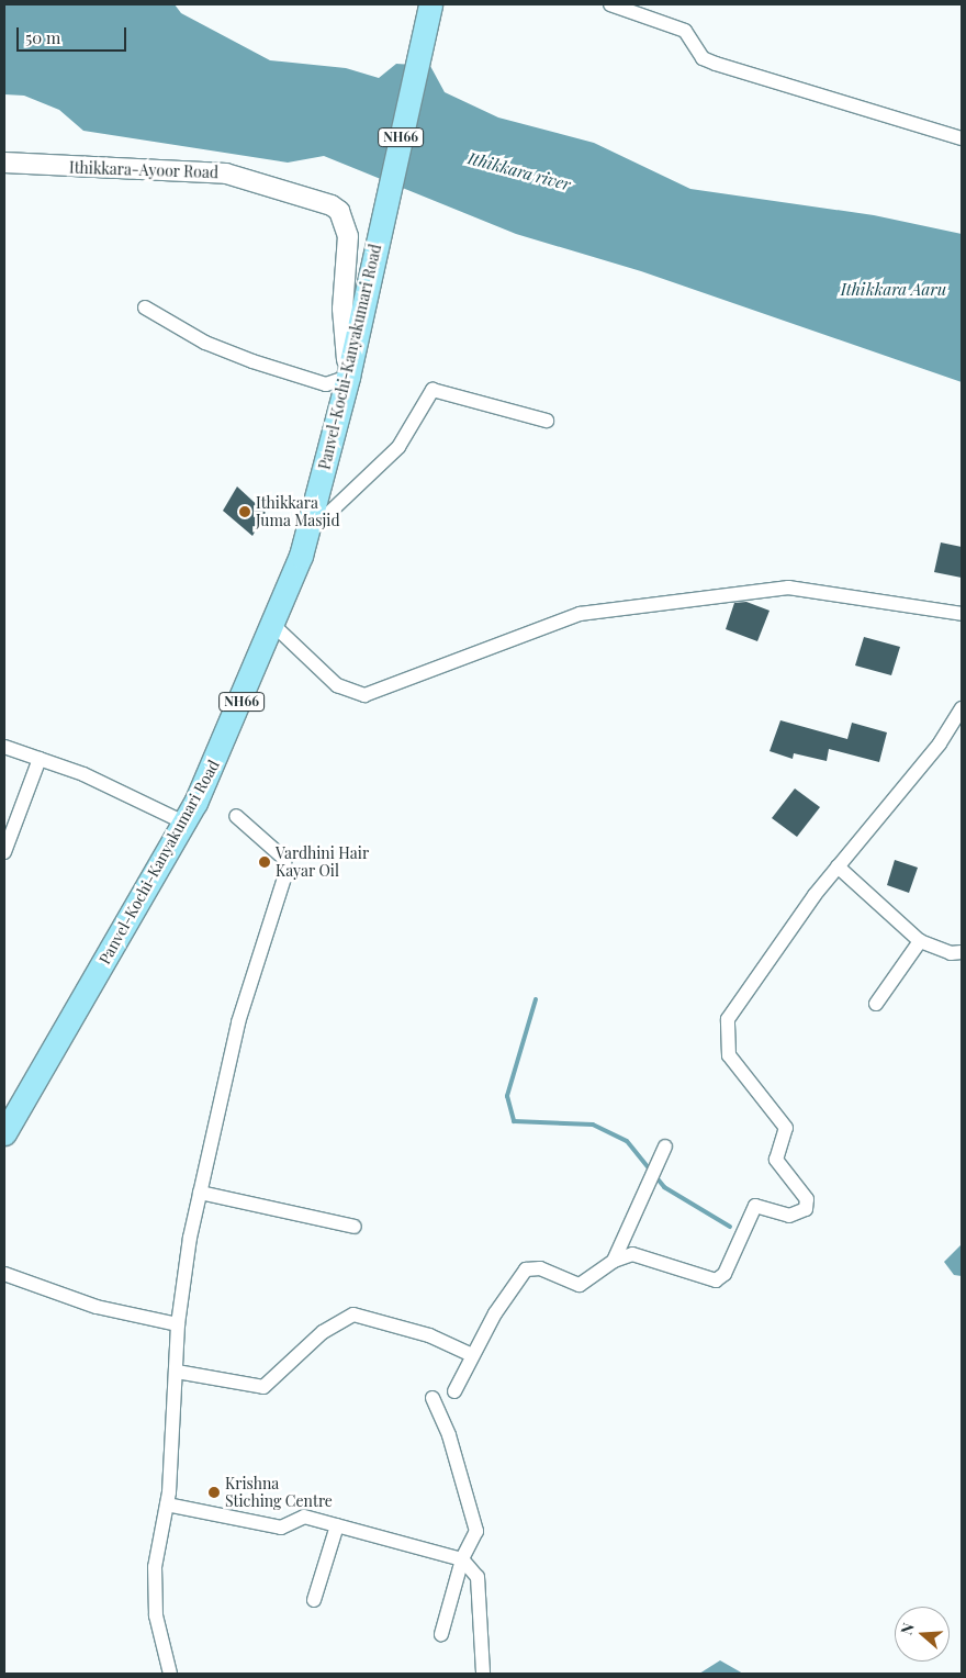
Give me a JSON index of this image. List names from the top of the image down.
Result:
{
  "streets": {
    "highway": ["NH66", "Panvel-Kochi-Kanyakumari Road"],
    "main road": ["Ithikkara-Ayoor Road"]
  },
  "crossings": [
    ["Ithikkara-Ayoor Road", "Panvel-Kochi-Kanyakumari Road"]
  ],
  "water": ["Ithikkara river", "Ithikkara Aaru"],
  "places": ["Ithikkara Juma Masjid", "Vardhini Hair Kayar Oil", "Krishna Stiching Centre"],
  "scale_bar": "50 m",
  "north": "left"
}
